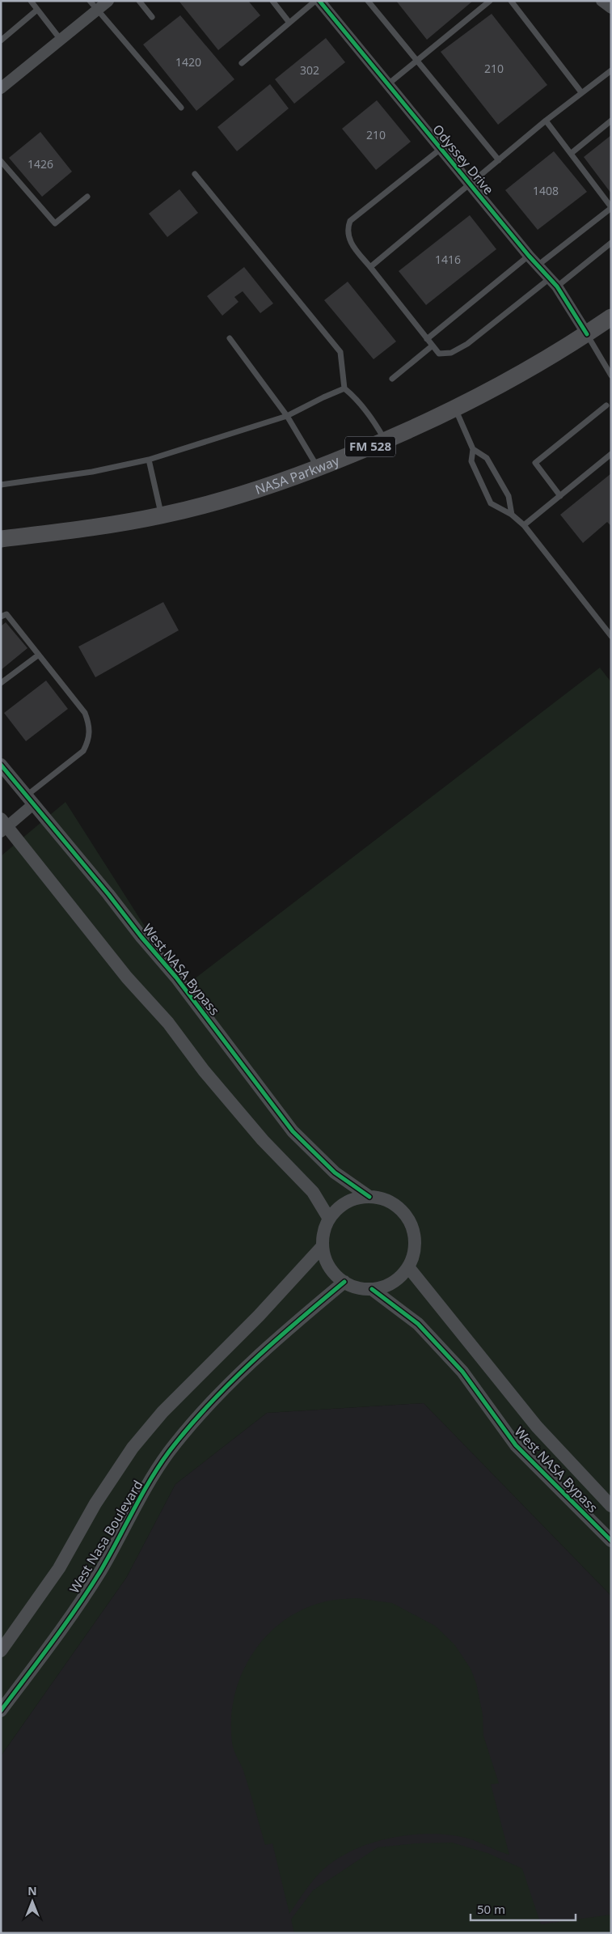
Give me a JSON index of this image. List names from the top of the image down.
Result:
{
  "streets": {
    "main road": ["FM 528", "NASA Parkway"],
    "street": ["Odyssey Drive", "West NASA Bypass", "West Nasa Boulevard"]
  },
  "crossings": [
    ["Odyssey Drive", "NASA Parkway"],
    ["West NASA Bypass", "West Nasa Boulevard"]
  ],
  "house_numbers": [
    "1420",
    "210",
    "302",
    "210",
    "1426",
    "1408",
    "1416"
  ],
  "scale_bar": "50 m",
  "north": "top"
}
